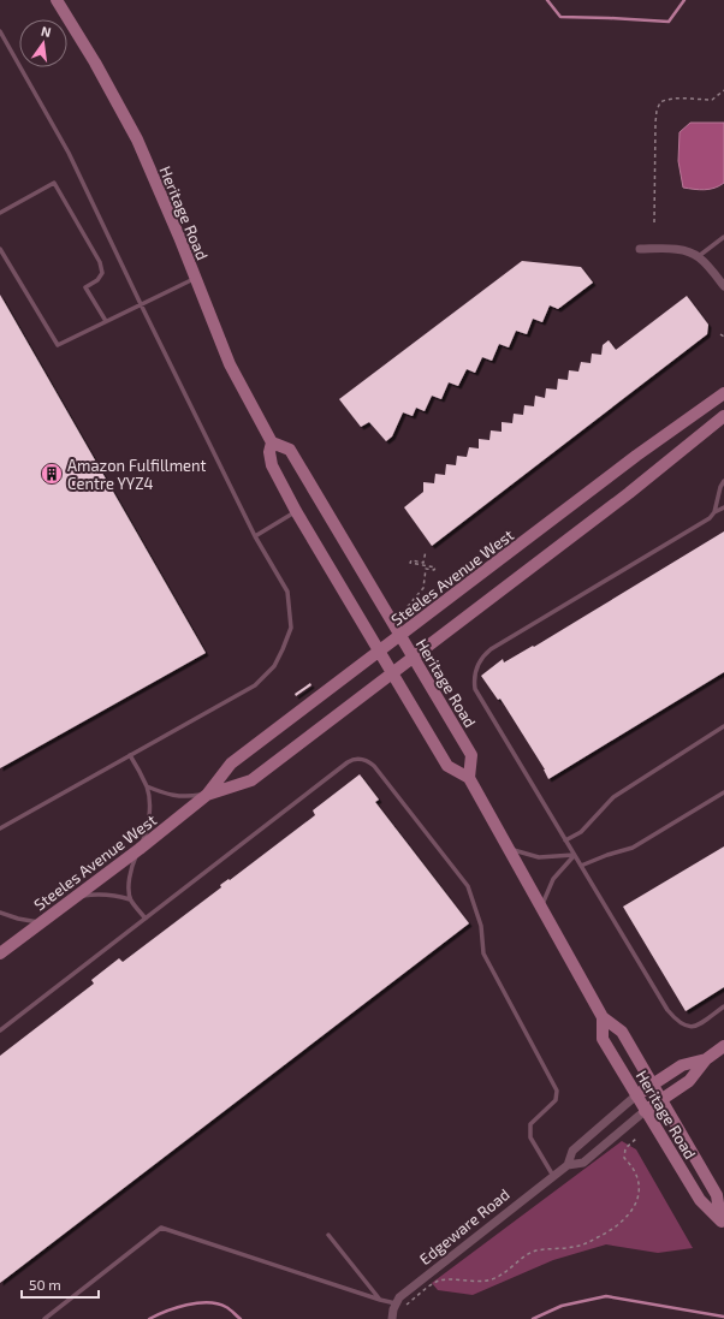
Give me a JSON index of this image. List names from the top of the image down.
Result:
{
  "streets": {
    "main road": ["Heritage Road", "Steeles Avenue West", "Edgeware Road"]
  },
  "crossings": [
    ["Heritage Road", "Steeles Avenue West"],
    ["Heritage Road", "Edgeware Road"]
  ],
  "places": {
    "building": ["Amazon Fulfillment Centre YYZ4"]
  },
  "scale_bar": "50 m",
  "north": "top"
}
